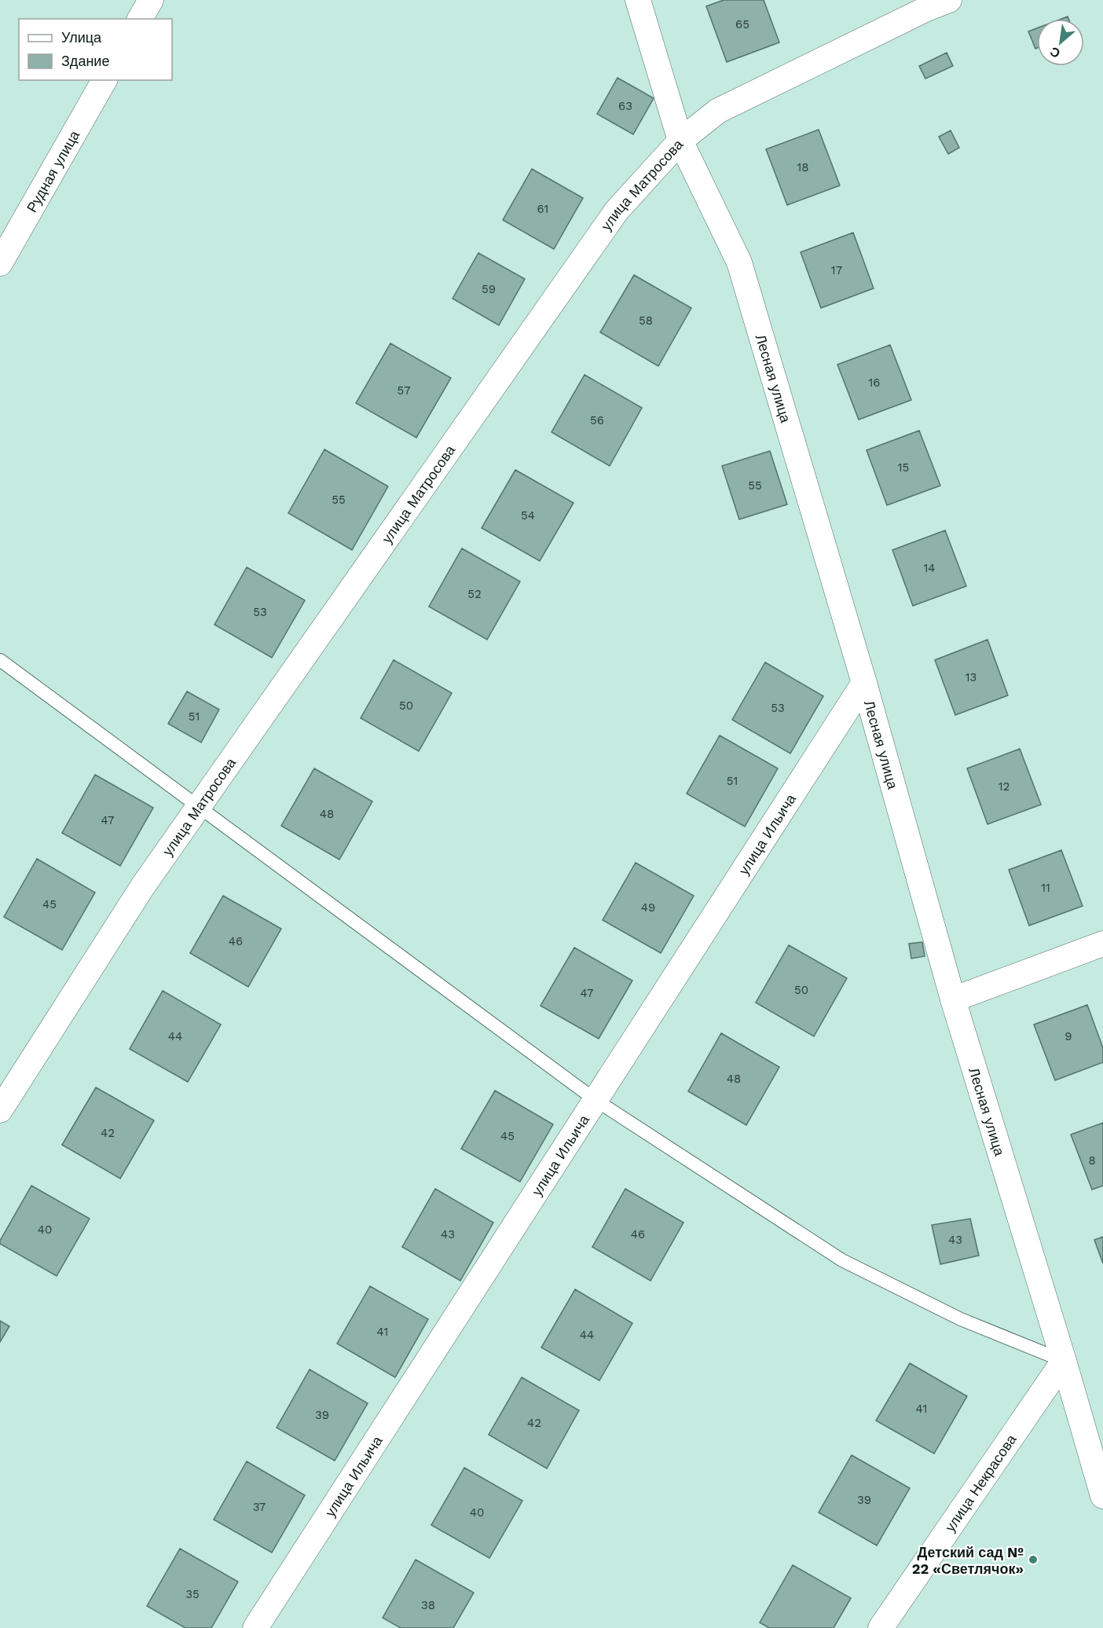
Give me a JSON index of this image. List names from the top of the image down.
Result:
{
  "streets": {
    "street": [
      "Рудная улица",
      "улица Матросова",
      "Лесная улица",
      "улица Ильича",
      "улица Некрасова"
    ]
  },
  "crossings": [
    ["улица Матросова", "Лесная улица"],
    ["Лесная улица", "улица Ильича"],
    ["Лесная улица", "улица Некрасова"]
  ],
  "places": ["Детский сад № 22 «Светлячок»"],
  "house_numbers": [
    "65",
    "63",
    "18",
    "61",
    "17",
    "59",
    "58",
    "16",
    "57",
    "56",
    "15",
    "55",
    "55",
    "54",
    "14",
    "52",
    "53",
    "13",
    "50",
    "53",
    "51",
    "51",
    "12",
    "48",
    "47",
    "11",
    "45",
    "49",
    "46",
    "50",
    "47",
    "44",
    "9",
    "48",
    "42",
    "45",
    "8",
    "40",
    "43",
    "46",
    "43",
    "41",
    "44",
    "41",
    "39",
    "42",
    "39",
    "37",
    "40",
    "35",
    "38"
  ],
  "legend": ["Улица", "Здание"],
  "north": "bottom left"
}
